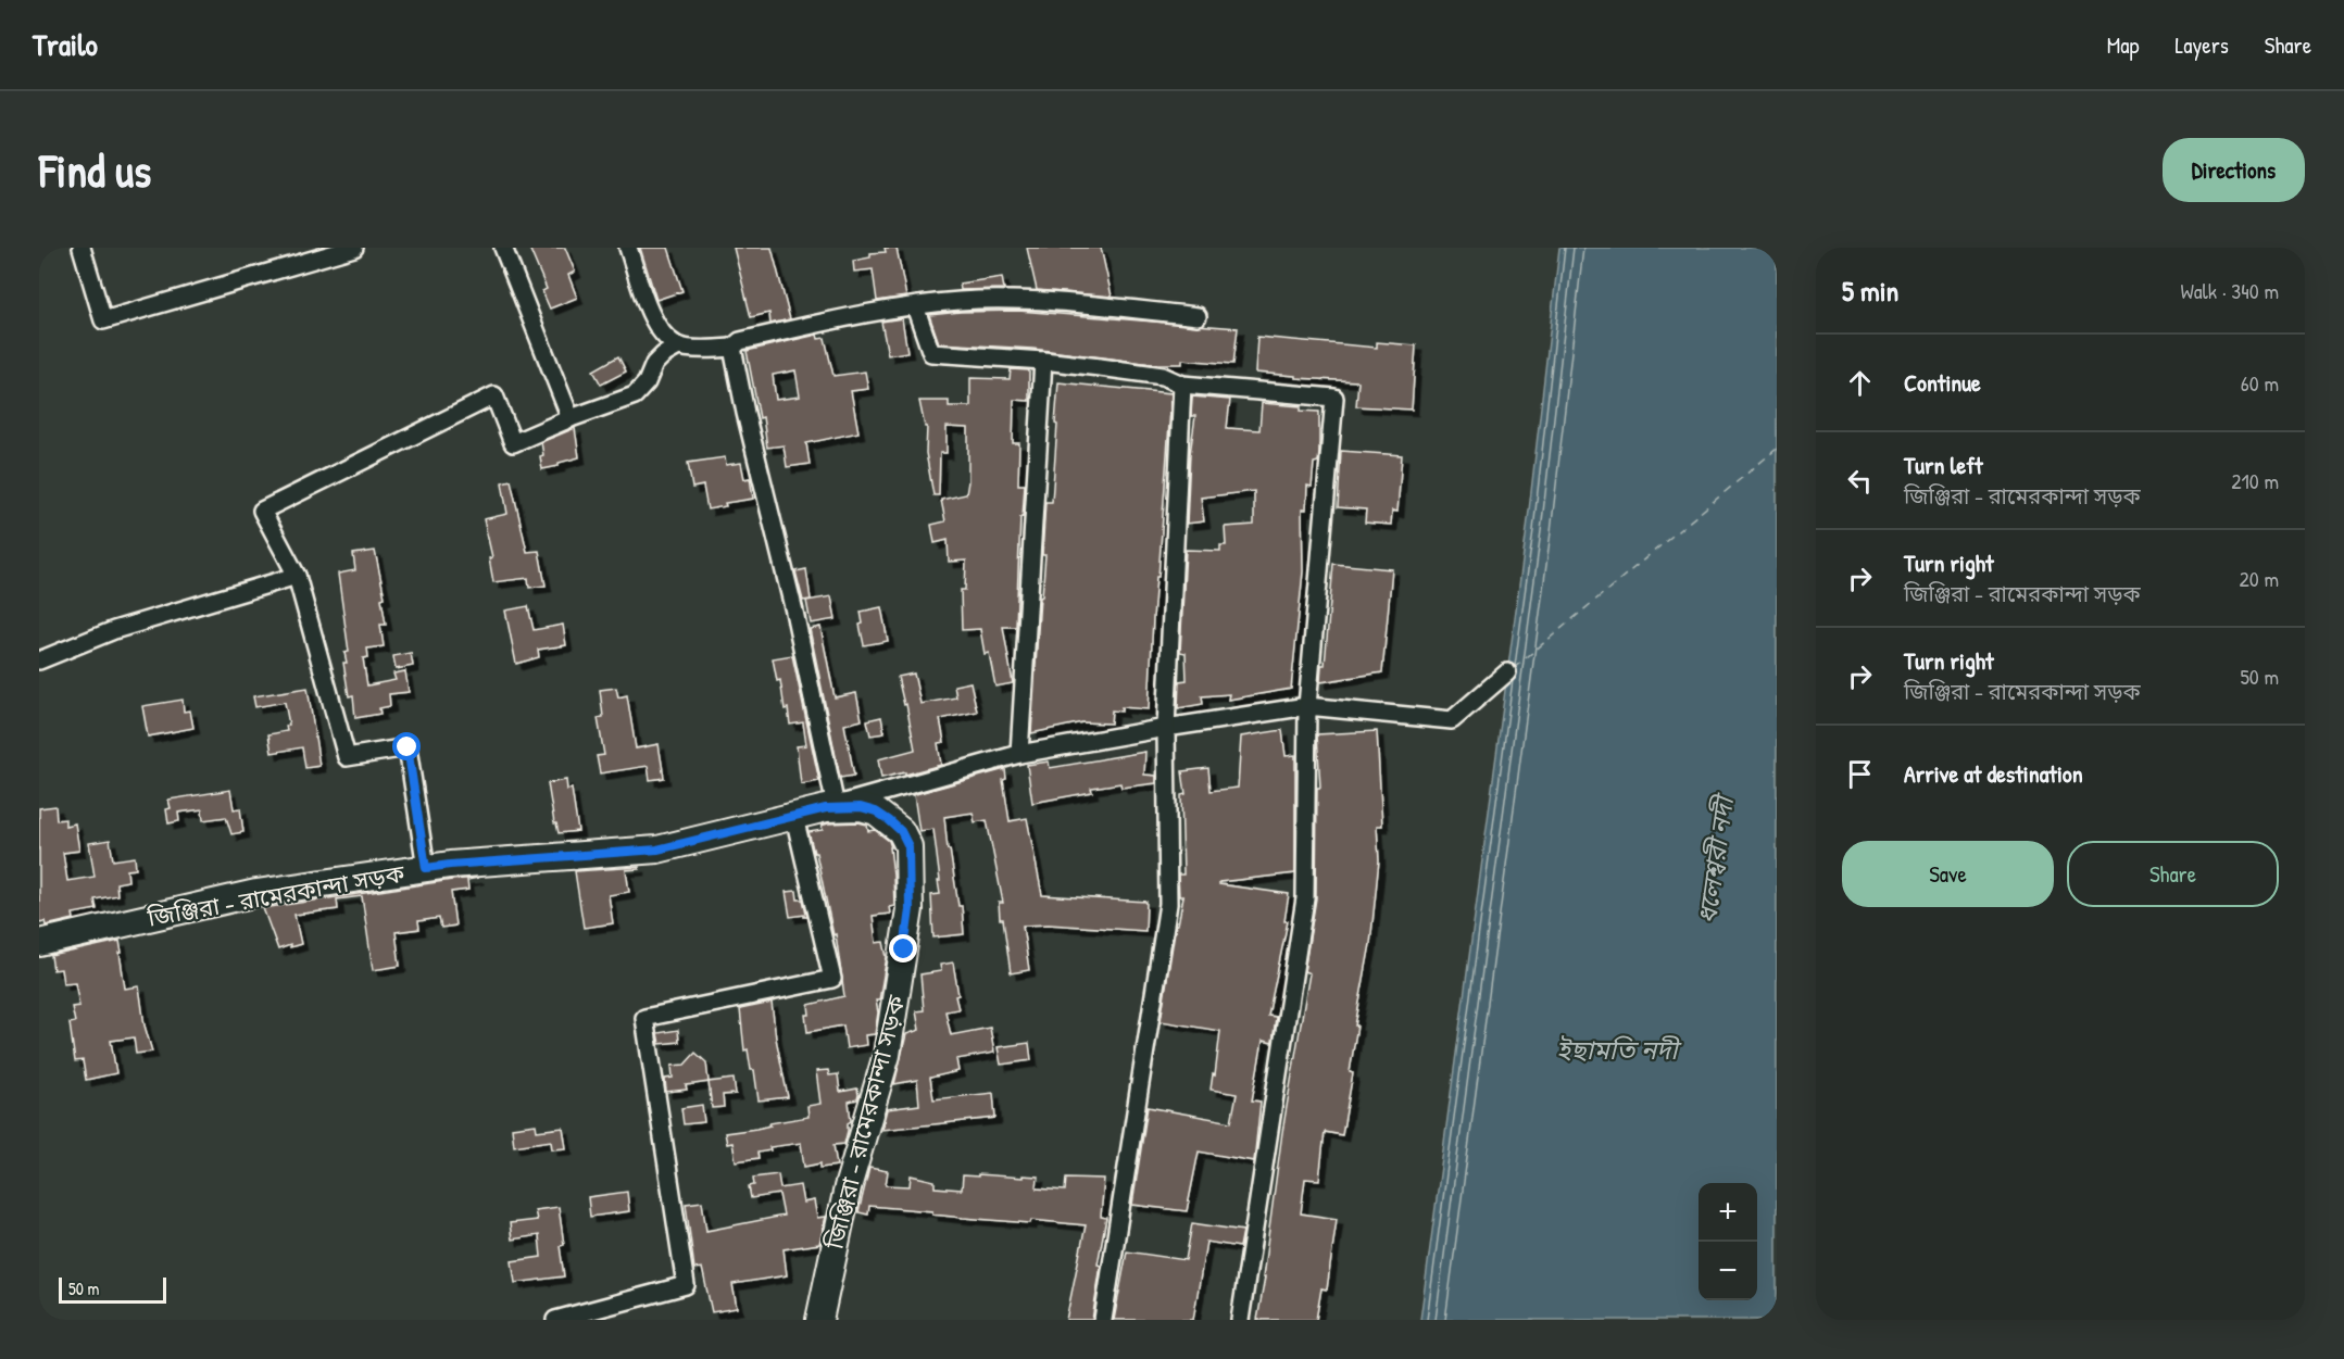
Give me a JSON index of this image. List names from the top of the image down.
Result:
{
  "streets": {
    "main road": ["জিঞ্জিরা - রামেরকান্দা সড়ক"]
  },
  "water": ["ধলেশ্বরী নদী", "ইছামতি নদী"],
  "scale_bar": "50 m",
  "page": {
    "header": "Trailo",
    "nav": ["Map", "Layers", "Share"],
    "buttons": [
      "Directions",
      ["Save", "Share"]
    ],
    "title": "Find us",
    "heading": ["5 min", "Walk · 340 m"],
    "list": [
      ["Continue", "60 m"],
      ["Turn left", "জিঞ্জিরা - রামেরকান্দা সড়ক", "210 m"],
      ["Turn right", "জিঞ্জিরা - রামেরকান্দা সড়ক", "20 m"],
      ["Turn right", "জিঞ্জিরা - রামেরকান্দা সড়ক", "50 m"],
      "Arrive at destination"
    ],
    "map_buttons": ["+", "−"],
    "scale": "50 m"
  }
}
